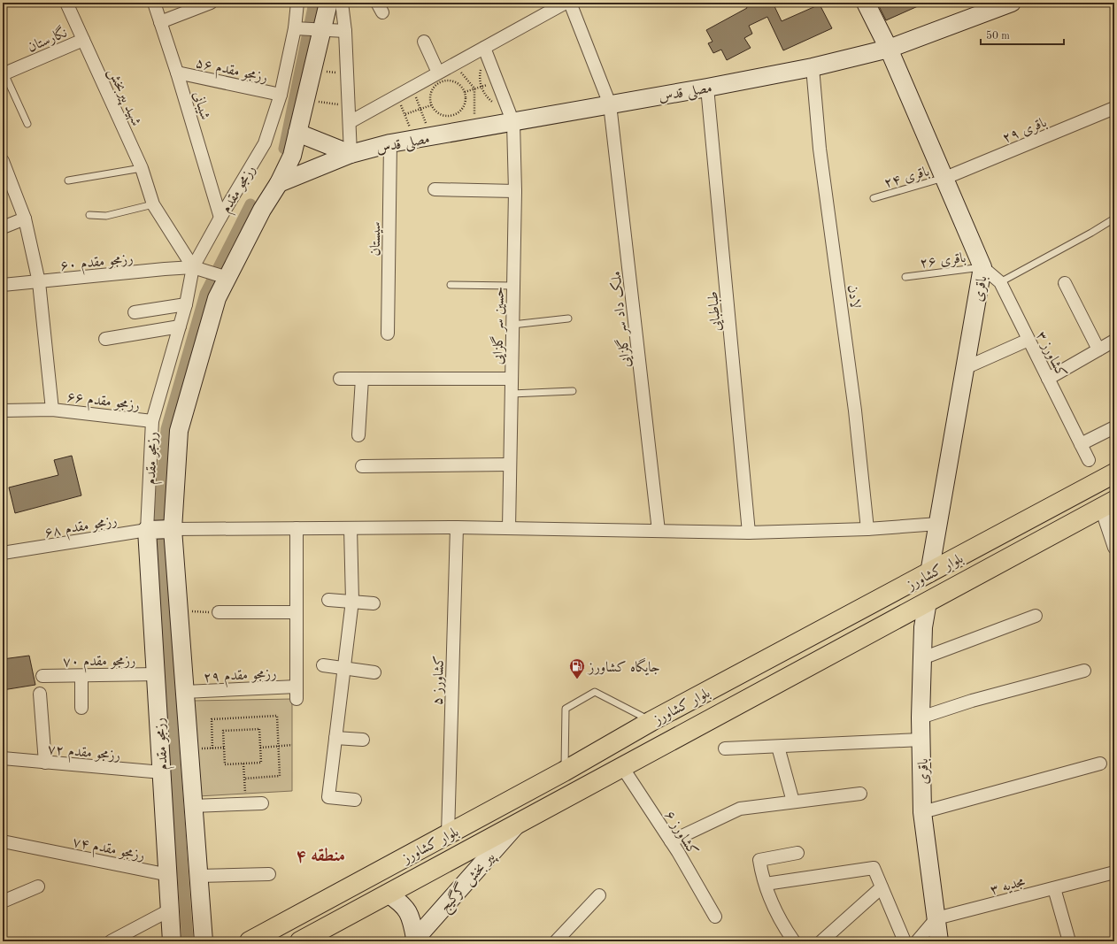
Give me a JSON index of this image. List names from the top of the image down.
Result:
{
  "streets": {
    "main road": ["بلوار کشاورز"],
    "street": [
      "نگارستان",
      "رزمجو مقدم ۵۶",
      "مصلی قدس",
      "شهید پیربخش",
      "شیبانی",
      "باقری ۲۹",
      "رزمجو مقدم",
      "سیستان",
      "رزمجو مقدم ۶۰",
      "باقری",
      "لادن",
      "طباطبایی",
      "ملک داد سر گلزایی",
      "حسین سر گلزایی",
      "کشاورز ۳",
      "رزمجو مقدم ۶۶",
      "رزمجو مقدم ۶۸",
      "رزمجو مقدم ۷۰",
      "رزمجو مقدم ۲۹",
      "کشاورز ۵",
      "رزمجو مقدم ۷۲",
      "کشاورز ۶",
      "رزمجو مقدم ۷۴",
      "پیر بخش گرگیج",
      "مجدیه ۳"
    ],
    "lane": ["باقری ۲۴", "باقری ۲۶"]
  },
  "crossings": [
    ["نگارستان", "شهید پیربخش"],
    ["رزمجو مقدم ۵۶", "شیبانی"],
    ["رزمجو مقدم ۵۶", "رزمجو مقدم"],
    ["مصلی قدس", "رزمجو مقدم"],
    ["مصلی قدس", "سیستان"],
    ["مصلی قدس", "باقری"],
    ["مصلی قدس", "لادن"],
    ["مصلی قدس", "طباطبایی"],
    ["مصلی قدس", "ملک داد سر گلزایی"],
    ["مصلی قدس", "حسین سر گلزایی"],
    ["شهید پیربخش", "رزمجو مقدم"],
    ["شهید پیربخش", "رزمجو مقدم ۶۰"],
    ["شیبانی", "رزمجو مقدم"],
    ["باقری ۲۹", "باقری ۲۴"],
    ["باقری ۲۹", "باقری"],
    ["باقری ۲۴", "باقری"],
    ["رزمجو مقدم", "رزمجو مقدم ۶۰"],
    ["رزمجو مقدم", "رزمجو مقدم ۶۶"],
    ["رزمجو مقدم", "رزمجو مقدم ۶۸"],
    ["رزمجو مقدم", "رزمجو مقدم ۷۰"],
    ["رزمجو مقدم", "رزمجو مقدم ۲۹"],
    ["رزمجو مقدم", "رزمجو مقدم ۷۲"],
    ["رزمجو مقدم", "رزمجو مقدم ۷۴"],
    ["باقری ۲۶", "باقری"],
    ["باقری ۲۶", "کشاورز ۳"],
    ["باقری", "کشاورز ۳"],
    ["باقری", "بلوار کشاورز"],
    ["باقری", "مجدیه ۳"],
    ["بلوار کشاورز", "کشاورز ۵"],
    ["بلوار کشاورز", "کشاورز ۶"],
    ["بلوار کشاورز", "پیر بخش گرگیج"]
  ],
  "districts": ["منطقه ۴"],
  "places": {
    "fuel station": ["جایگاه کشاورز"]
  },
  "scale_bar": "50 m"
}
